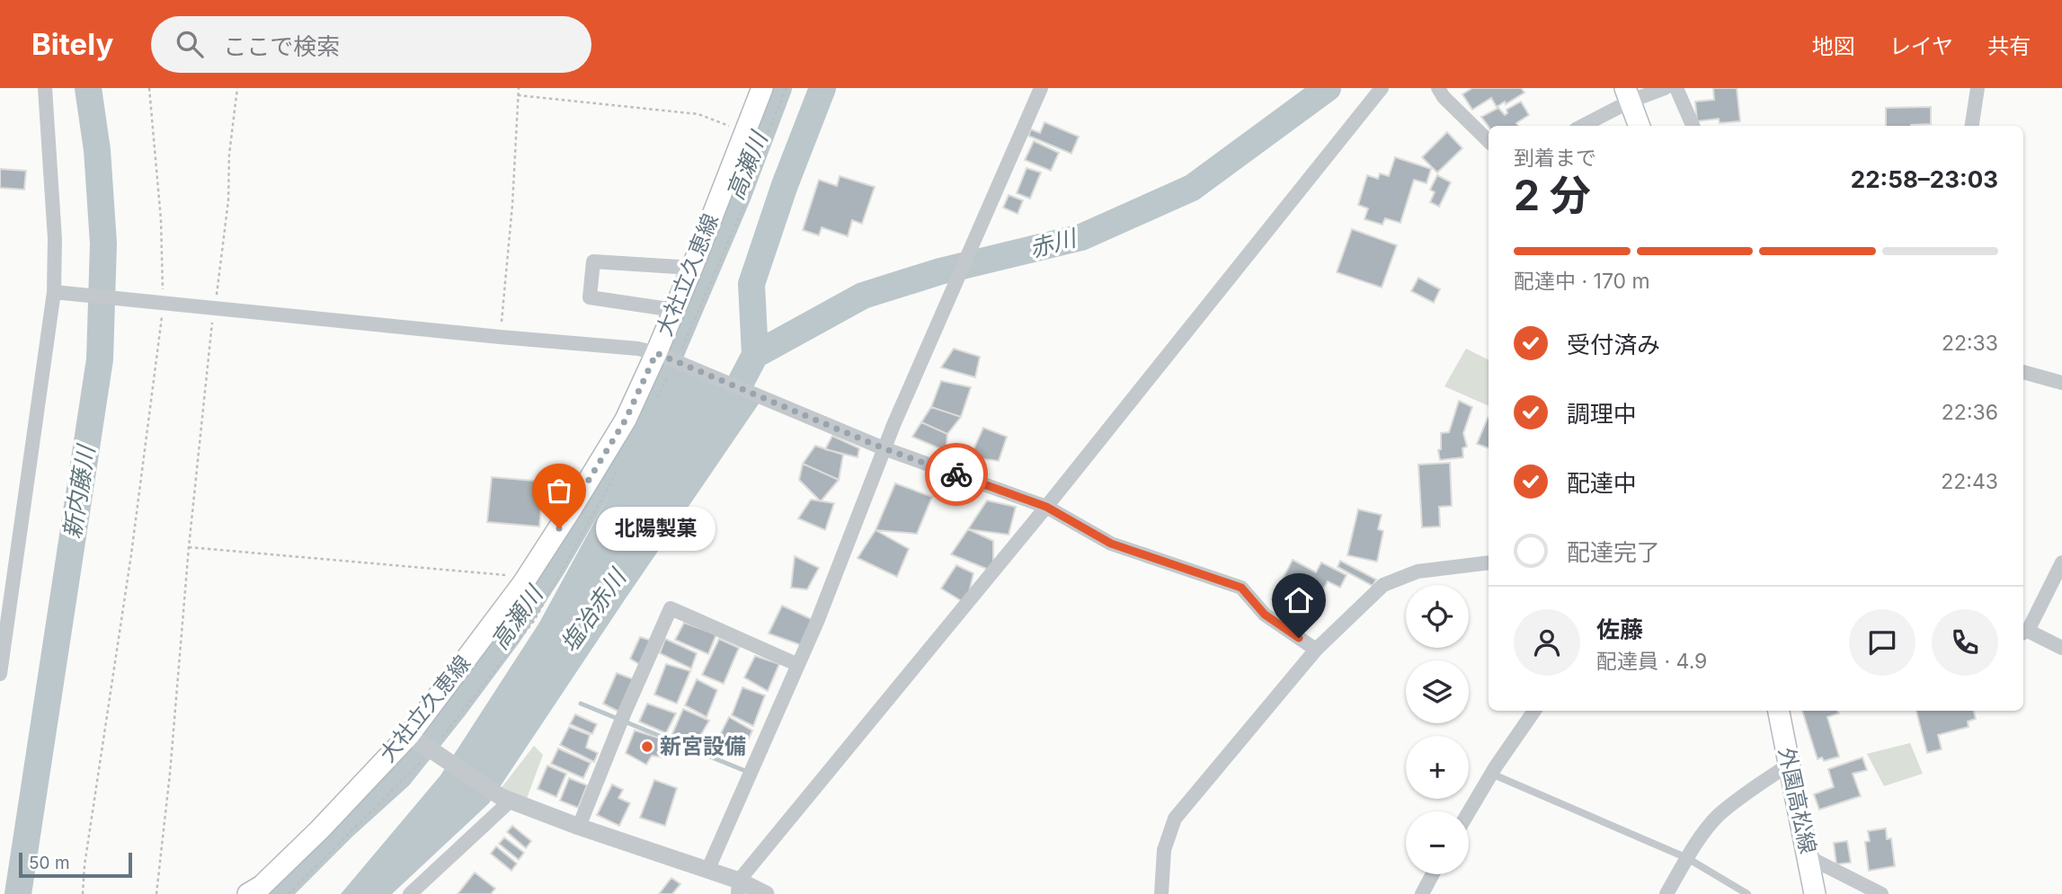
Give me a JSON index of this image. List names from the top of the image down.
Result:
{
  "streets": {
    "main road": ["大社立久恵線", "外園高松線"]
  },
  "water": [
    "高瀬川",
    "赤川",
    "新内藤川",
    "塩冶赤川"
  ],
  "places": ["北陽製菓", "新宮設備"],
  "scale_bar": "50 m",
  "page": {
    "header": "Bitely",
    "search": "ここで検索",
    "nav": ["地図", "レイヤ", "共有"],
    "heading": ["2 分", "到着まで", "22:58–23:03"],
    "panel": ["佐藤", "配達員 · 4.9"],
    "bar": "配達中 · 170 m",
    "list": [
      ["受付済み", "22:33"],
      ["調理中", "22:36"],
      ["配達中", "22:43"],
      "配達完了"
    ],
    "bubble": "北陽製菓",
    "map_buttons": ["+", "−"],
    "scale": "50 m"
  }
}
